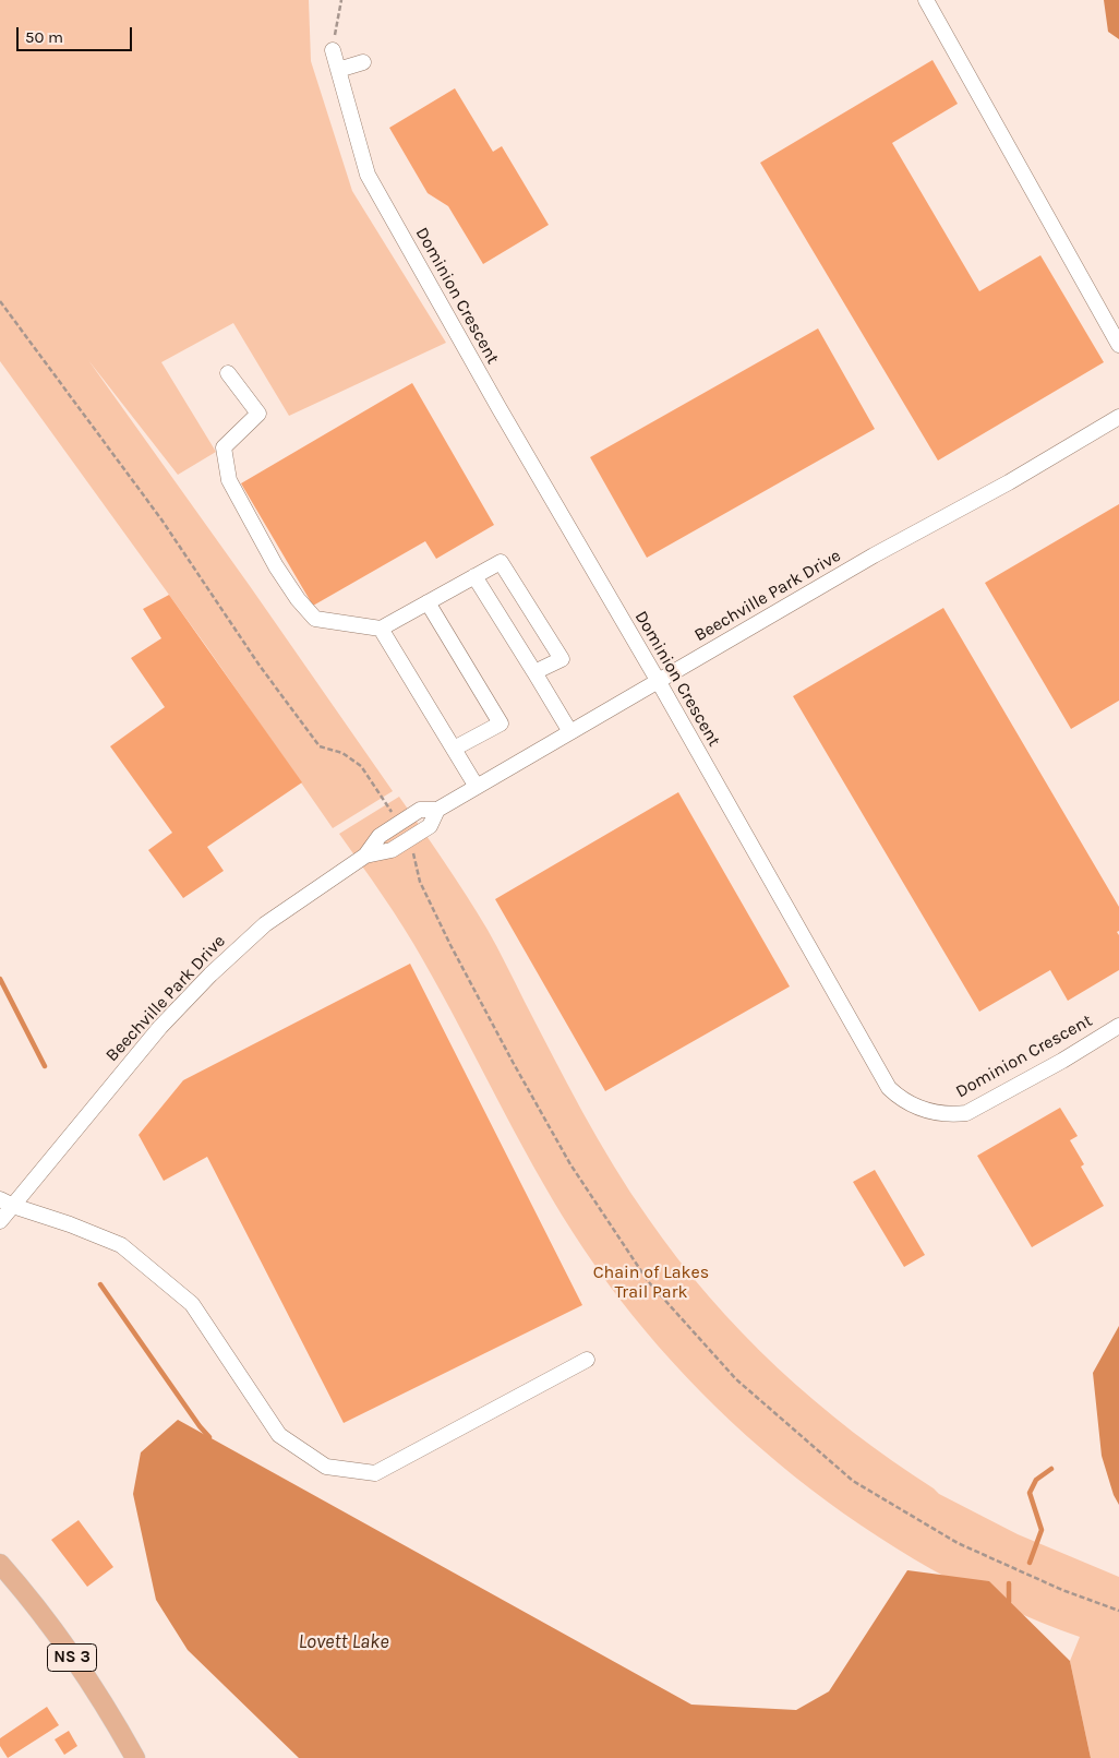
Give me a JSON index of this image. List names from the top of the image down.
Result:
{
  "streets": {
    "main road": ["NS 3"],
    "street": ["Dominion Crescent", "Beechville Park Drive"]
  },
  "crossings": [
    ["Dominion Crescent", "Beechville Park Drive"]
  ],
  "water": ["Lovett Lake"],
  "parks": ["Chain of Lakes Trail Park"],
  "scale_bar": "50 m"
}
